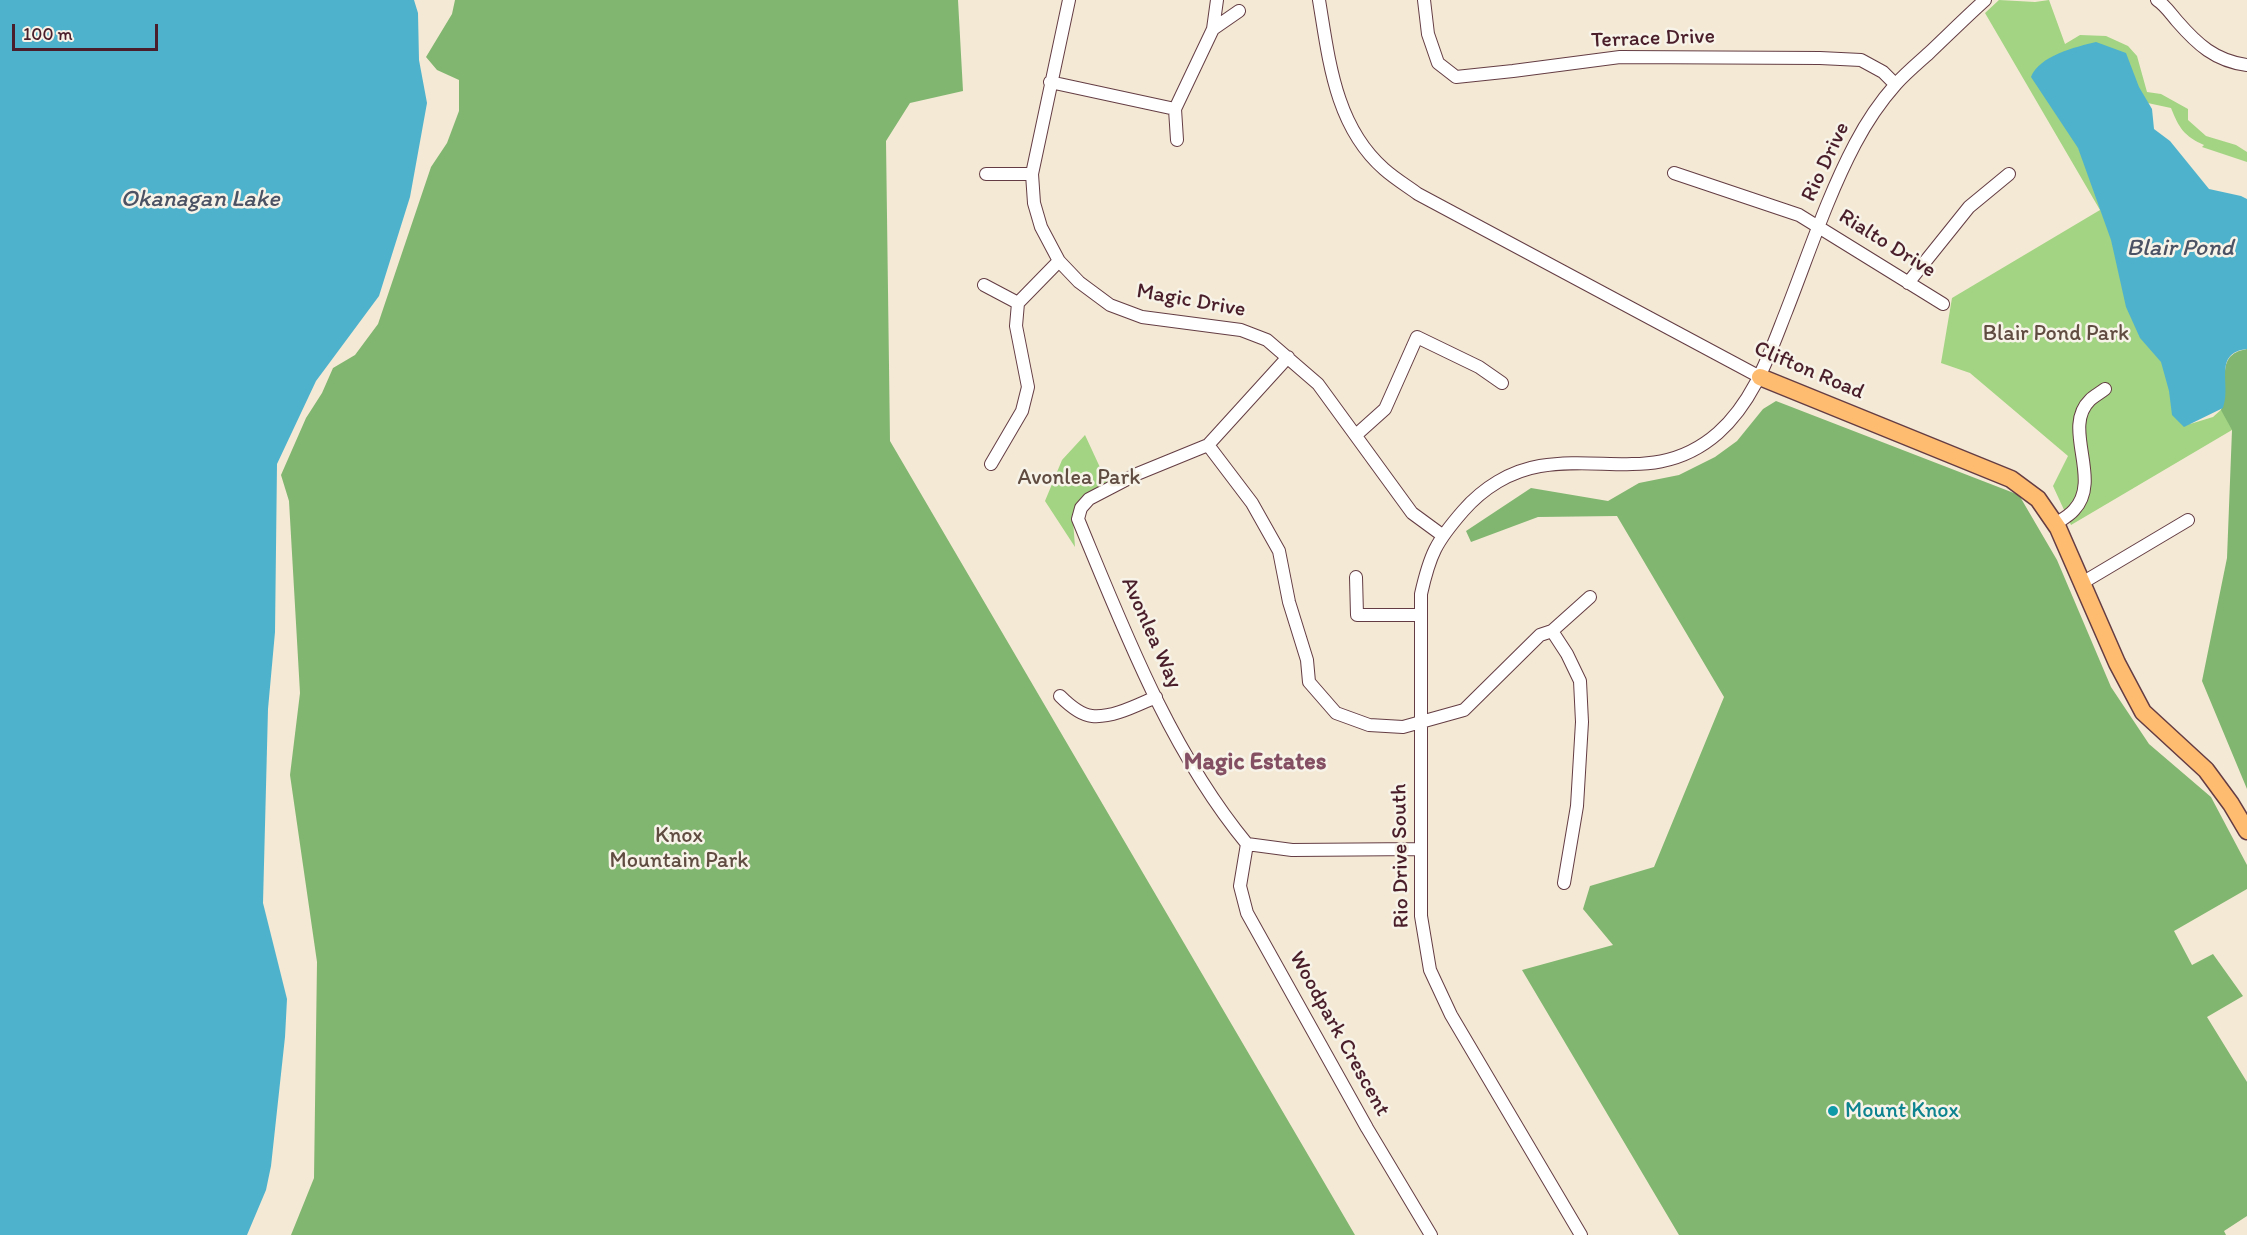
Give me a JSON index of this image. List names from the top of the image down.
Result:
{
  "streets": {
    "main road": ["Clifton Road"],
    "street": [
      "Terrace Drive",
      "Rio Drive",
      "Rialto Drive",
      "Magic Drive",
      "Avonlea Way",
      "Rio Drive South",
      "Woodpark Crescent"
    ]
  },
  "crossings": [
    ["Terrace Drive", "Rio Drive"],
    ["Rio Drive", "Rialto Drive"],
    ["Rio Drive", "Clifton Road"],
    ["Rio Drive", "Rio Drive South"],
    ["Magic Drive", "Avonlea Way"],
    ["Magic Drive", "Rio Drive South"],
    ["Clifton Road", "Rio Drive South"],
    ["Avonlea Way", "Woodpark Crescent"]
  ],
  "districts": ["Magic Estates"],
  "water": ["Okanagan Lake", "Blair Pond"],
  "parks": ["Blair Pond Park", "Avonlea Park", "Knox Mountain Park"],
  "places": ["Mount Knox"],
  "scale_bar": "100 m"
}
